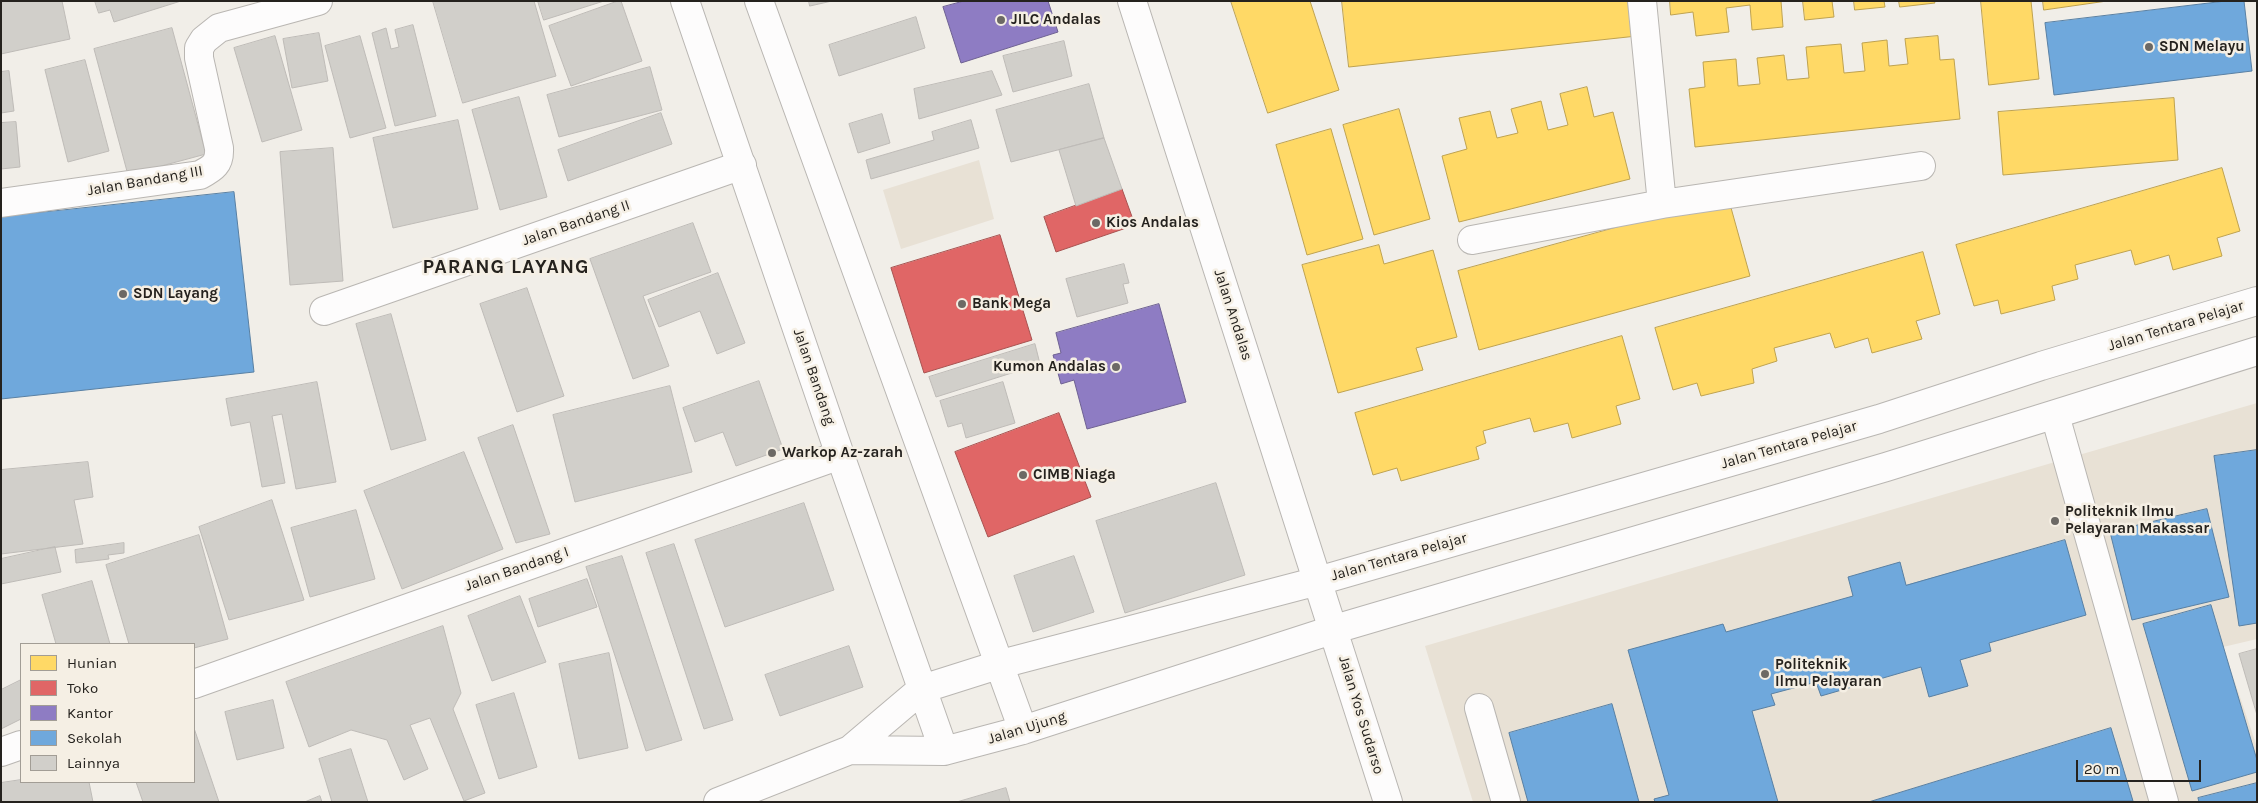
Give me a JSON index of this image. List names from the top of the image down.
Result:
{
  "streets": {
    "main road": [
      "Jalan Bandang III",
      "Jalan Bandang II",
      "Jalan Andalas",
      "Jalan Tentara Pelajar",
      "Jalan Bandang",
      "Jalan Bandang I",
      "Jalan Yos Sudarso",
      "Jalan Ujung"
    ]
  },
  "crossings": [
    ["Jalan Bandang II", "Jalan Bandang"],
    ["Jalan Andalas", "Jalan Tentara Pelajar"],
    ["Jalan Andalas", "Jalan Yos Sudarso"],
    ["Jalan Andalas", "Jalan Ujung"],
    ["Jalan Tentara Pelajar", "Jalan Bandang"],
    ["Jalan Bandang", "Jalan Bandang I"],
    ["Jalan Bandang", "Jalan Ujung"],
    ["Jalan Yos Sudarso", "Jalan Ujung"]
  ],
  "districts": ["PARANG LAYANG"],
  "places": [
    "JILC Andalas",
    "SDN Melayu",
    "Kios Andalas",
    "SDN Layang",
    "Bank Mega",
    "Kumon Andalas",
    "Warkop Az-zarah",
    "CIMB Niaga",
    "Politeknik Ilmu Pelayaran Makassar",
    "Politeknik Ilmu Pelayaran"
  ],
  "legend": [
    "Hunian",
    "Toko",
    "Kantor",
    "Sekolah",
    "Lainnya"
  ],
  "scale_bar": "20 m"
}
